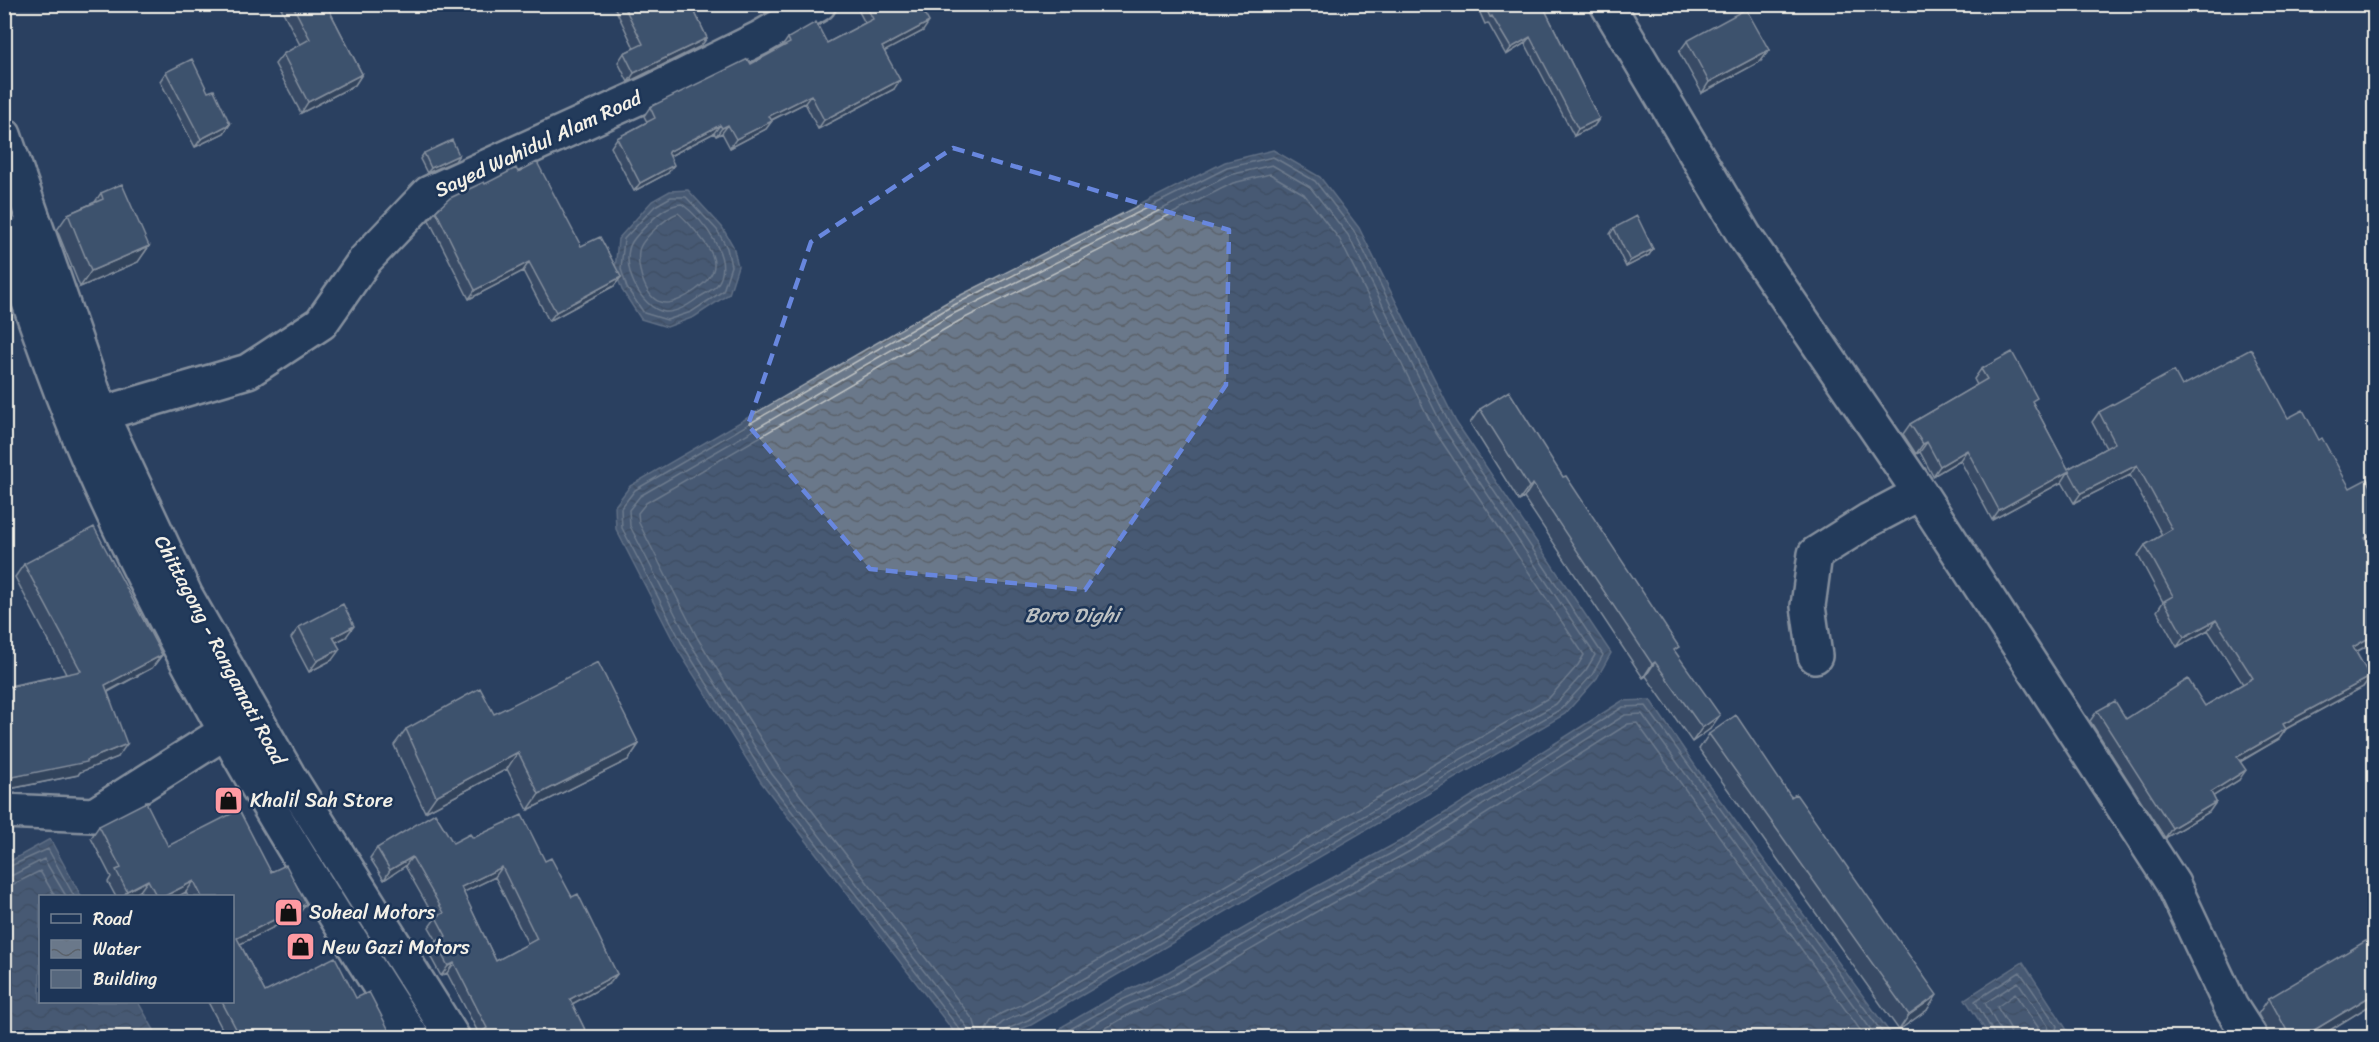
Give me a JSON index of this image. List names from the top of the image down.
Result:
{
  "streets": {
    "main road": ["Sayed Wahidul Alam Road", "Chittagong - Rangamati Road"]
  },
  "crossings": [
    ["Sayed Wahidul Alam Road", "Chittagong - Rangamati Road"]
  ],
  "water": ["Boro Dighi"],
  "places": {
    "shop": ["Khalil Sah Store", "Soheal Motors", "New Gazi Motors"]
  },
  "legend": ["Road", "Water", "Building"]
}
